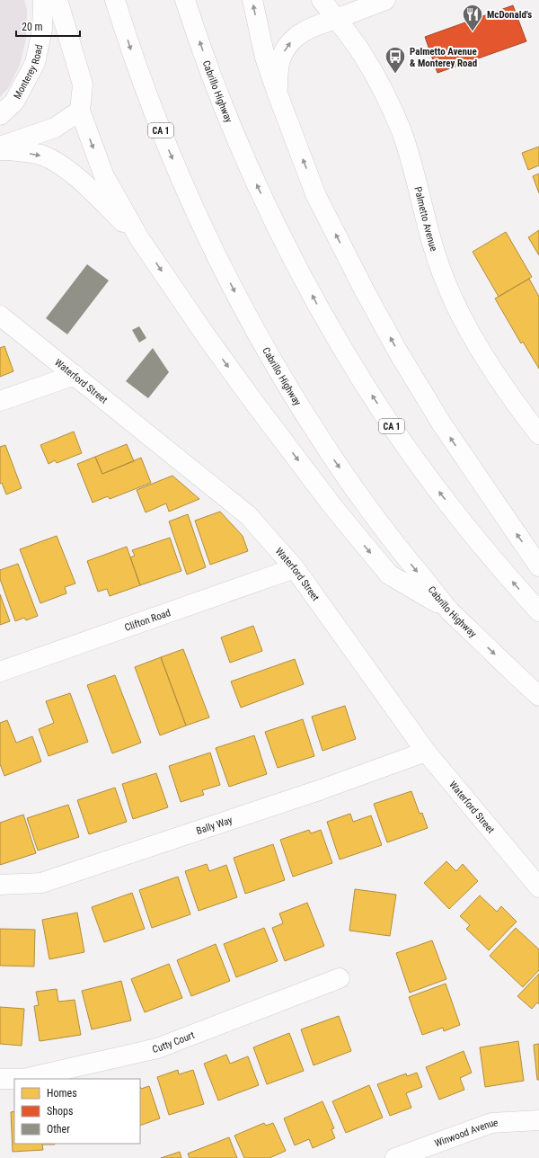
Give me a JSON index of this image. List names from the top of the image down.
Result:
{
  "streets": {
    "main road": [
      "Monterey Road",
      "Cabrillo Highway",
      "CA 1",
      "Palmetto Avenue",
      "Waterford Street",
      "Clifton Road",
      "Bally Way",
      "Cutty Court",
      "Winwood Avenue"
    ]
  },
  "crossings": [
    ["Waterford Street", "Clifton Road"],
    ["Waterford Street", "Bally Way"]
  ],
  "places": {
    "restaurant": ["McDonald's"],
    "bus stop": ["Palmetto Avenue & Monterey Road"]
  },
  "legend": ["Homes", "Shops", "Other"],
  "scale_bar": "20 m"
}
